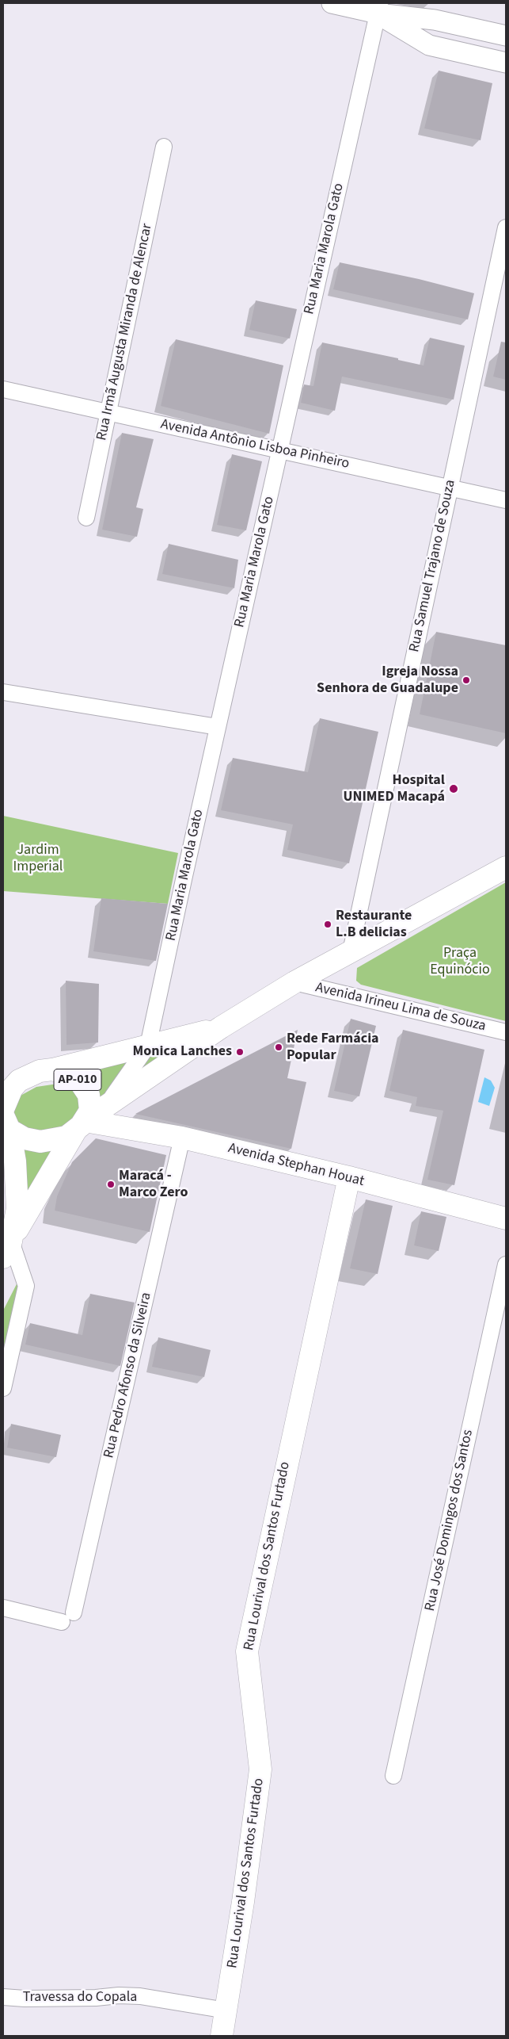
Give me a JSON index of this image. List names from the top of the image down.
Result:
{
  "streets": {
    "main road": ["AP-010", "Avenida Stephan Houat", "Rua Lourival dos Santos Furtado"],
    "street": [
      "Rua Maria Marola Gato",
      "Rua Irmã Augusta Miranda de Alencar",
      "Avenida Antônio Lisboa Pinheiro",
      "Rua Samuel Trajano de Souza",
      "Avenida Irineu Lima de Souza",
      "Rua Pedro Afonso da Silveira",
      "Rua José Domingos dos Santos",
      "Travessa do Copala"
    ]
  },
  "crossings": [
    ["Rua Maria Marola Gato", "Avenida Antônio Lisboa Pinheiro"],
    ["Rua Maria Marola Gato", "AP-010"],
    ["Rua Maria Marola Gato", "Avenida Stephan Houat"],
    ["Rua Irmã Augusta Miranda de Alencar", "Avenida Antônio Lisboa Pinheiro"],
    ["Avenida Antônio Lisboa Pinheiro", "Rua Samuel Trajano de Souza"],
    ["Rua Samuel Trajano de Souza", "AP-010"],
    ["Avenida Irineu Lima de Souza", "AP-010"],
    ["AP-010", "Avenida Stephan Houat"],
    ["Avenida Stephan Houat", "Rua Pedro Afonso da Silveira"],
    ["Avenida Stephan Houat", "Rua Lourival dos Santos Furtado"],
    ["Rua Lourival dos Santos Furtado", "Travessa do Copala"]
  ],
  "parks": ["Jardim Imperial", "Praça Equinócio"],
  "places": [
    "Igreja Nossa Senhora de Guadalupe",
    "Hospital UNIMED Macapá",
    "Restaurante L.B delicias",
    "Rede Farmácia Popular",
    "Monica Lanches",
    "Maracá - Marco Zero"
  ]
}
